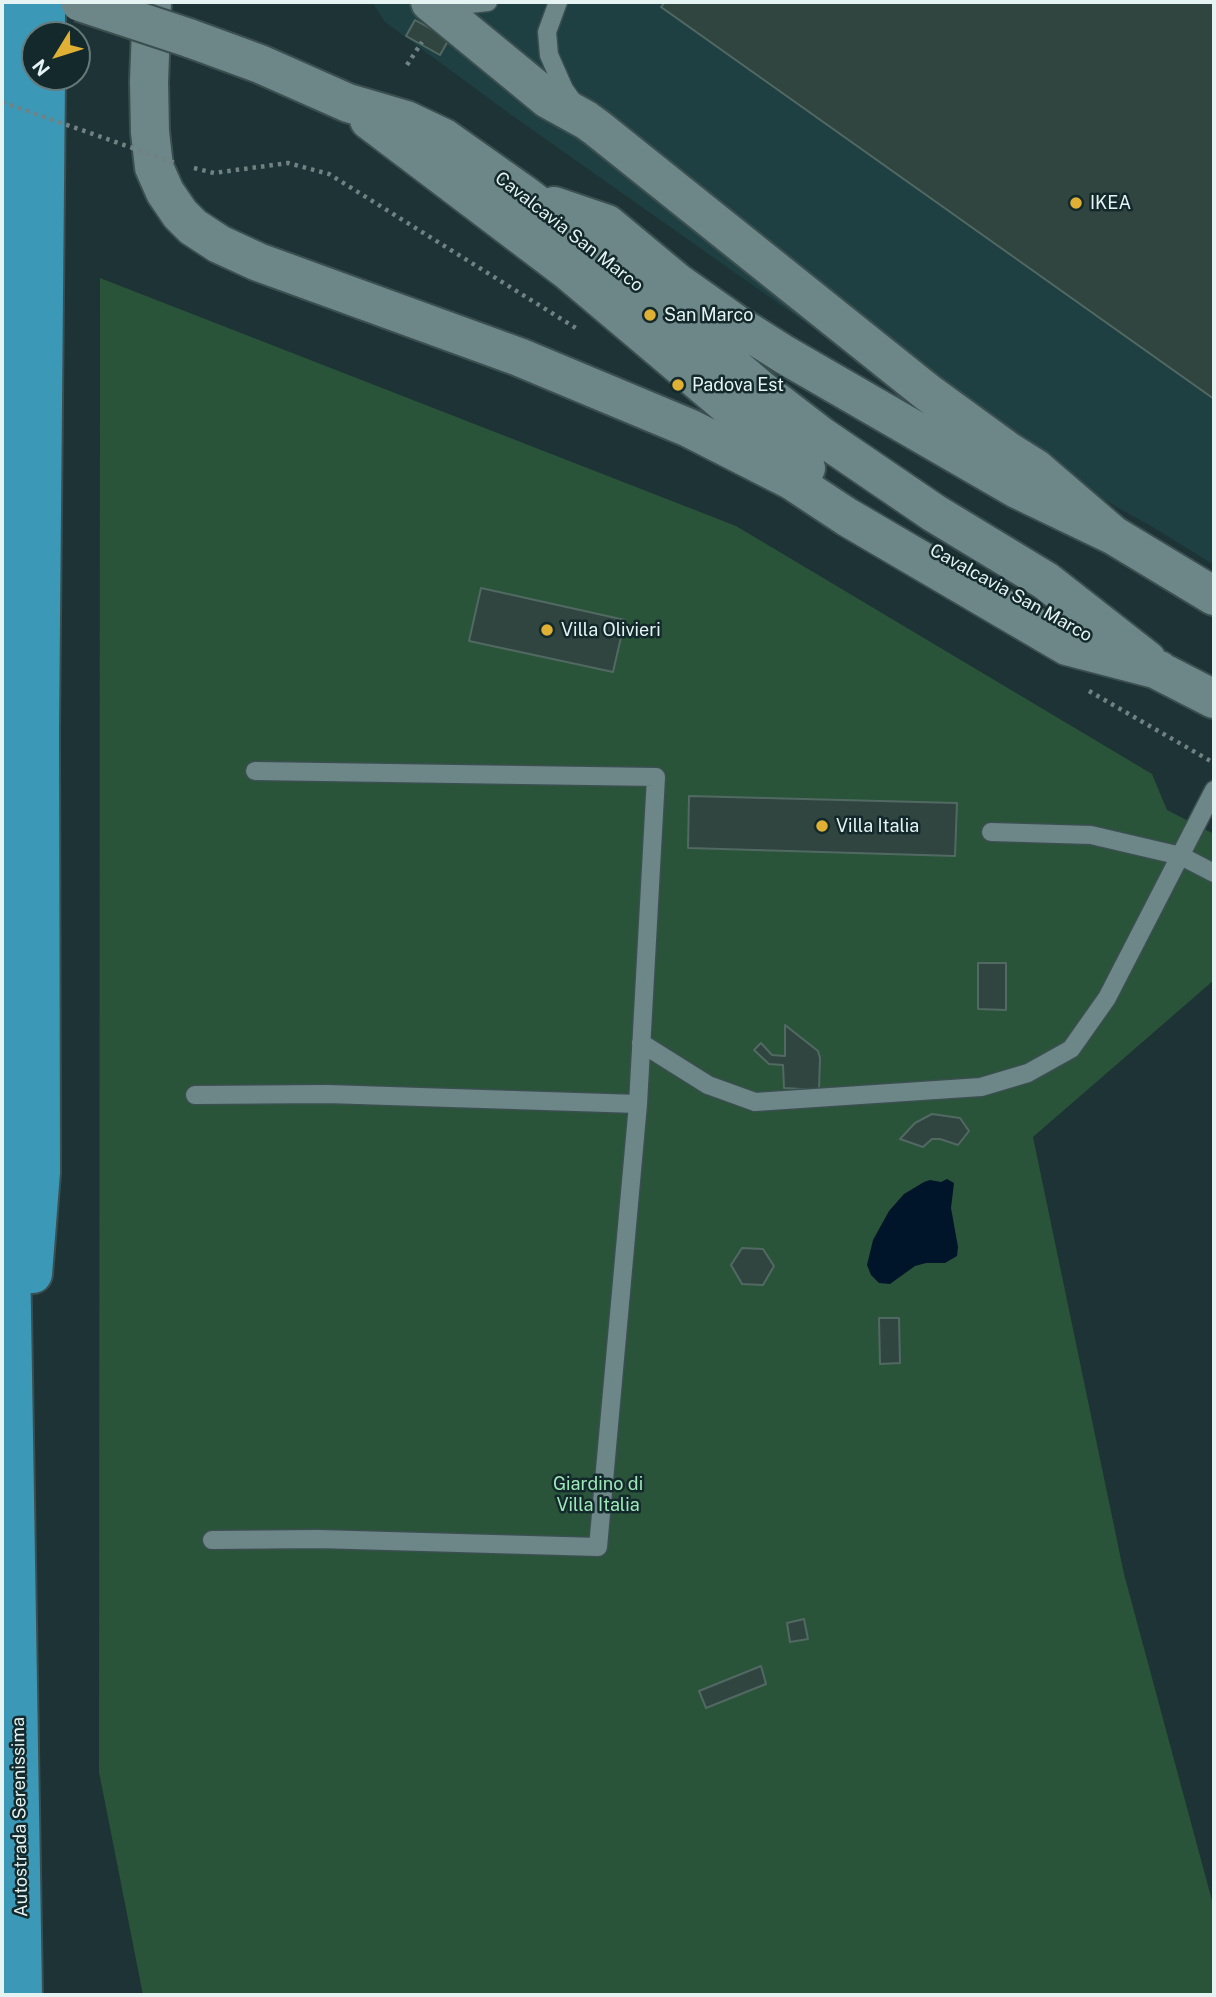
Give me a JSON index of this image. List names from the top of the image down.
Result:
{
  "streets": {
    "highway": ["Autostrada Serenissima"],
    "main road": ["Cavalcavia San Marco"]
  },
  "parks": ["Giardino di Villa Italia"],
  "places": [
    "IKEA",
    "San Marco",
    "Padova Est",
    "Villa Olivieri",
    "Villa Italia"
  ],
  "north": "bottom left"
}
